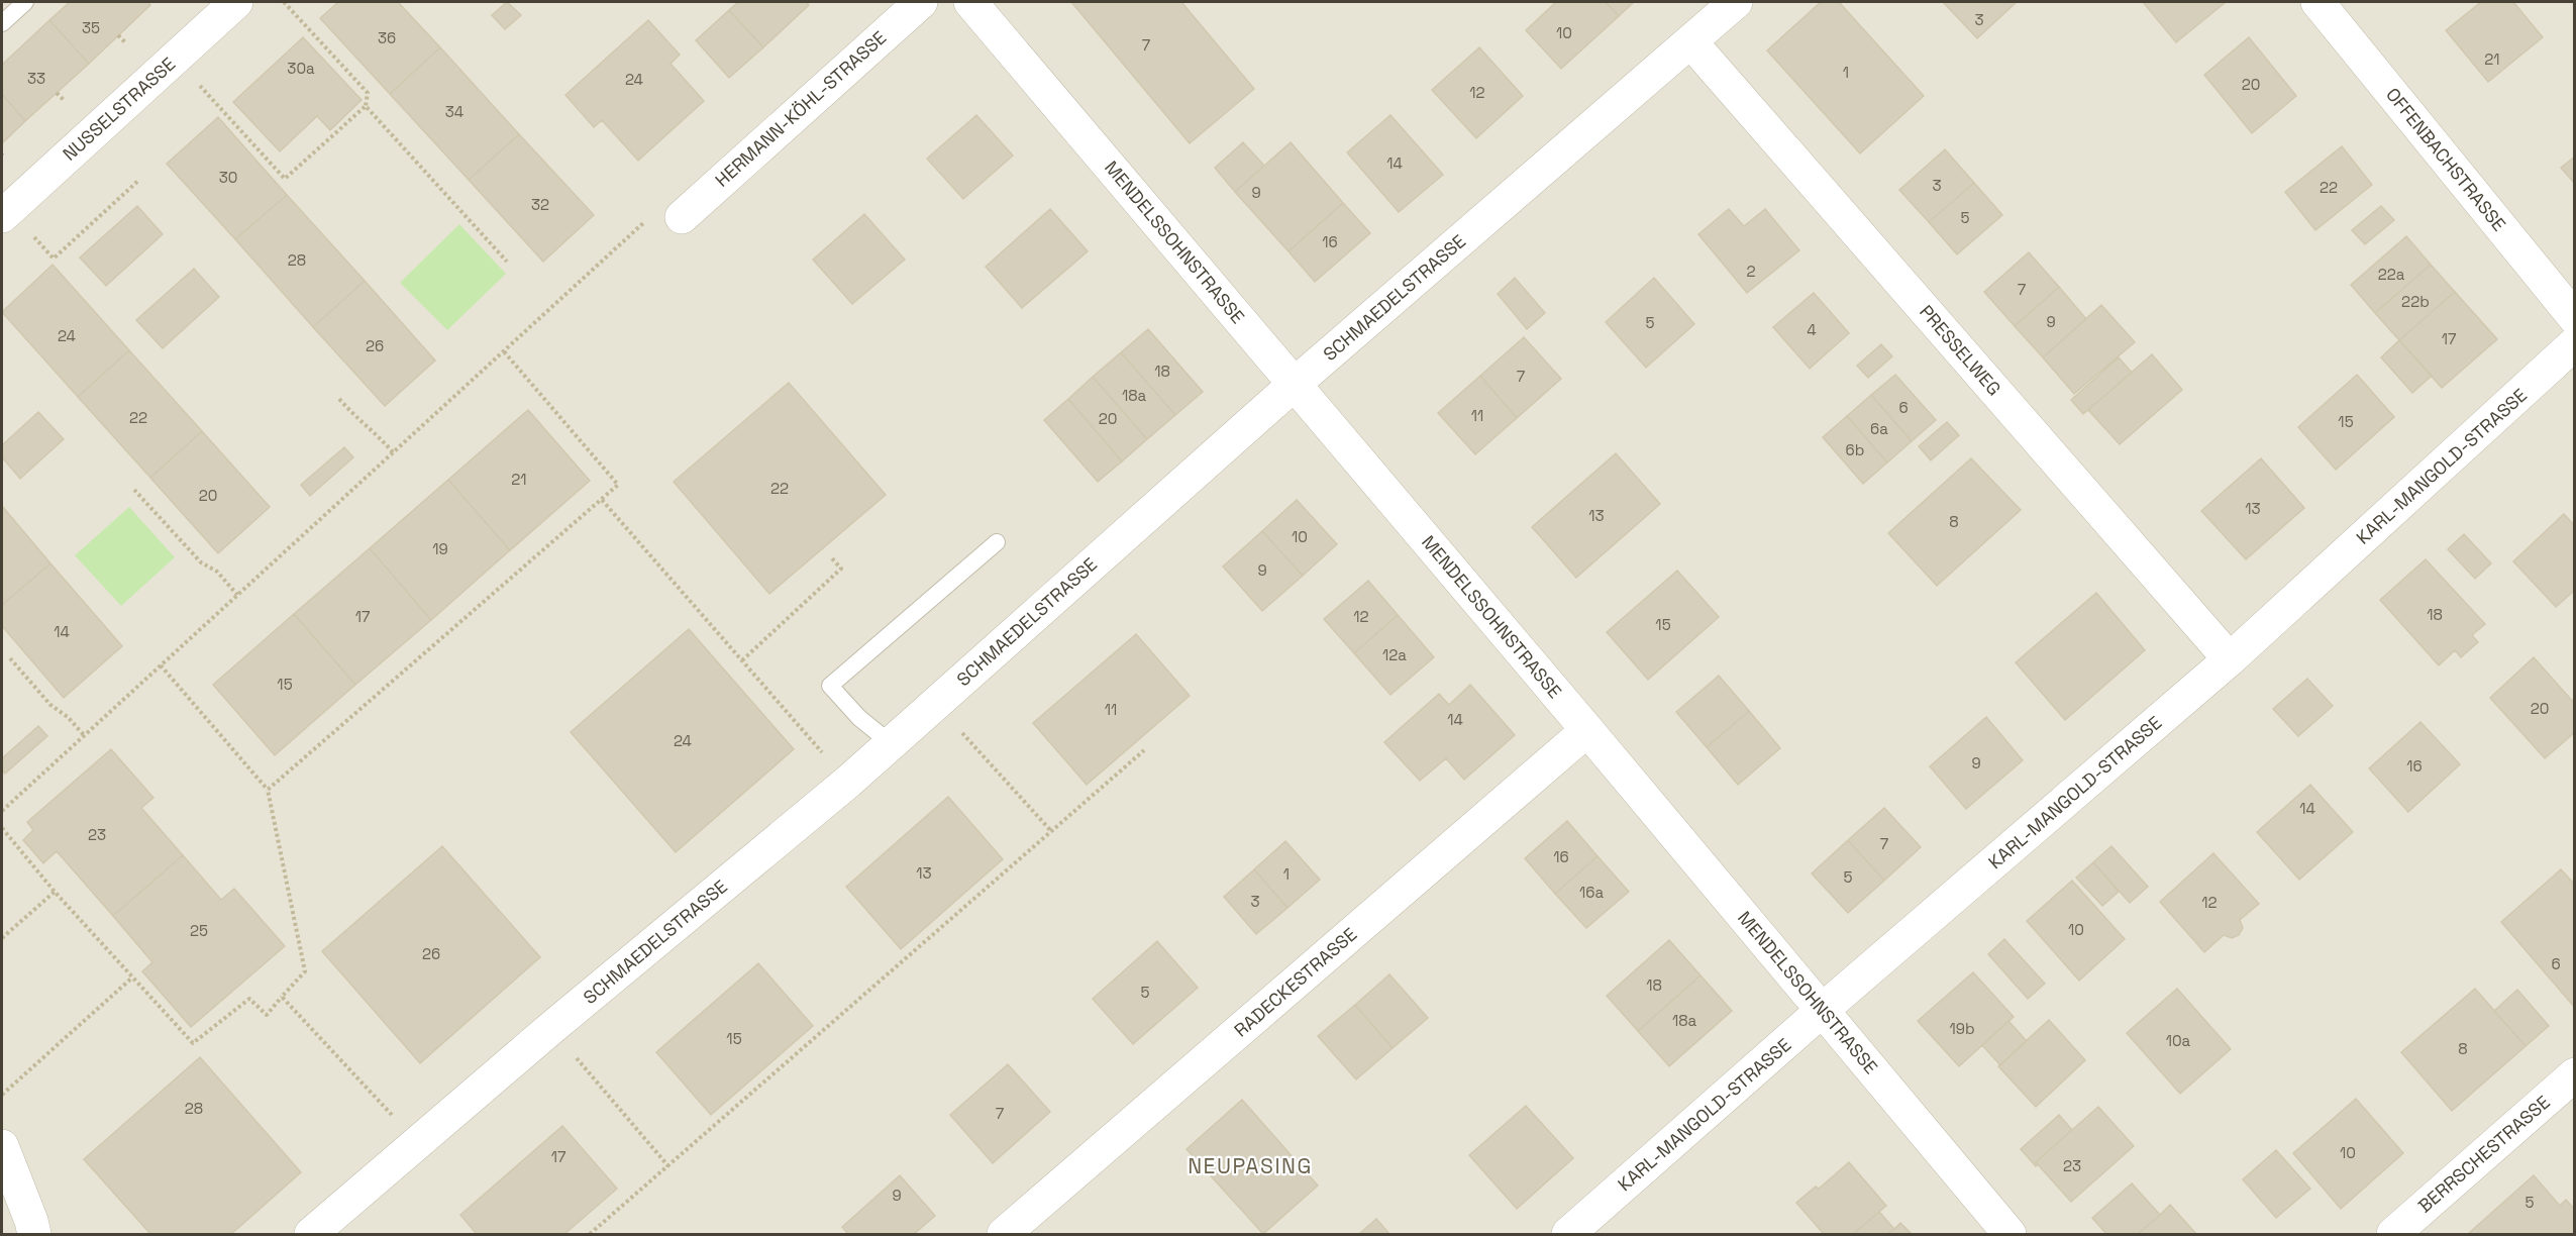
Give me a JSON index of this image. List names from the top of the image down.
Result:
{
  "streets": {
    "street": [
      "NUSSELSTRASSE",
      "HERMANN-KÖHL-STRASSE",
      "OFFENBACHSTRASSE",
      "MENDELSSOHNSTRASSE",
      "SCHMAEDELSTRASSE",
      "PRESSELWEG",
      "KARL-MANGOLD-STRASSE",
      "RADECKESTRASSE",
      "BERRSCHESTRASSE"
    ]
  },
  "crossings": [
    ["MENDELSSOHNSTRASSE", "SCHMAEDELSTRASSE"],
    ["MENDELSSOHNSTRASSE", "KARL-MANGOLD-STRASSE"],
    ["MENDELSSOHNSTRASSE", "RADECKESTRASSE"],
    ["SCHMAEDELSTRASSE", "PRESSELWEG"],
    ["PRESSELWEG", "KARL-MANGOLD-STRASSE"]
  ],
  "districts": ["NEUPASING"],
  "house_numbers": [
    "3",
    "35",
    "10",
    "36",
    "7",
    "21",
    "30a",
    "1",
    "33",
    "24",
    "20",
    "12",
    "34",
    "14",
    "30",
    "3",
    "22",
    "9",
    "32",
    "5",
    "16",
    "28",
    "2",
    "22a",
    "7",
    "22b",
    "9",
    "5",
    "4",
    "24",
    "17",
    "26",
    "18",
    "7",
    "18a",
    "6",
    "11",
    "22",
    "20",
    "15",
    "6a",
    "6b",
    "21",
    "22",
    "20",
    "13",
    "13",
    "8",
    "10",
    "19",
    "9",
    "18",
    "17",
    "12",
    "15",
    "14",
    "12a",
    "15",
    "20",
    "11",
    "14",
    "24",
    "9",
    "16",
    "14",
    "23",
    "7",
    "16",
    "13",
    "1",
    "5",
    "16a",
    "3",
    "12",
    "10",
    "25",
    "26",
    "6",
    "18",
    "5",
    "18a",
    "19b",
    "15",
    "10a",
    "8",
    "28",
    "7",
    "10",
    "17",
    "23",
    "9",
    "5"
  ]
}
